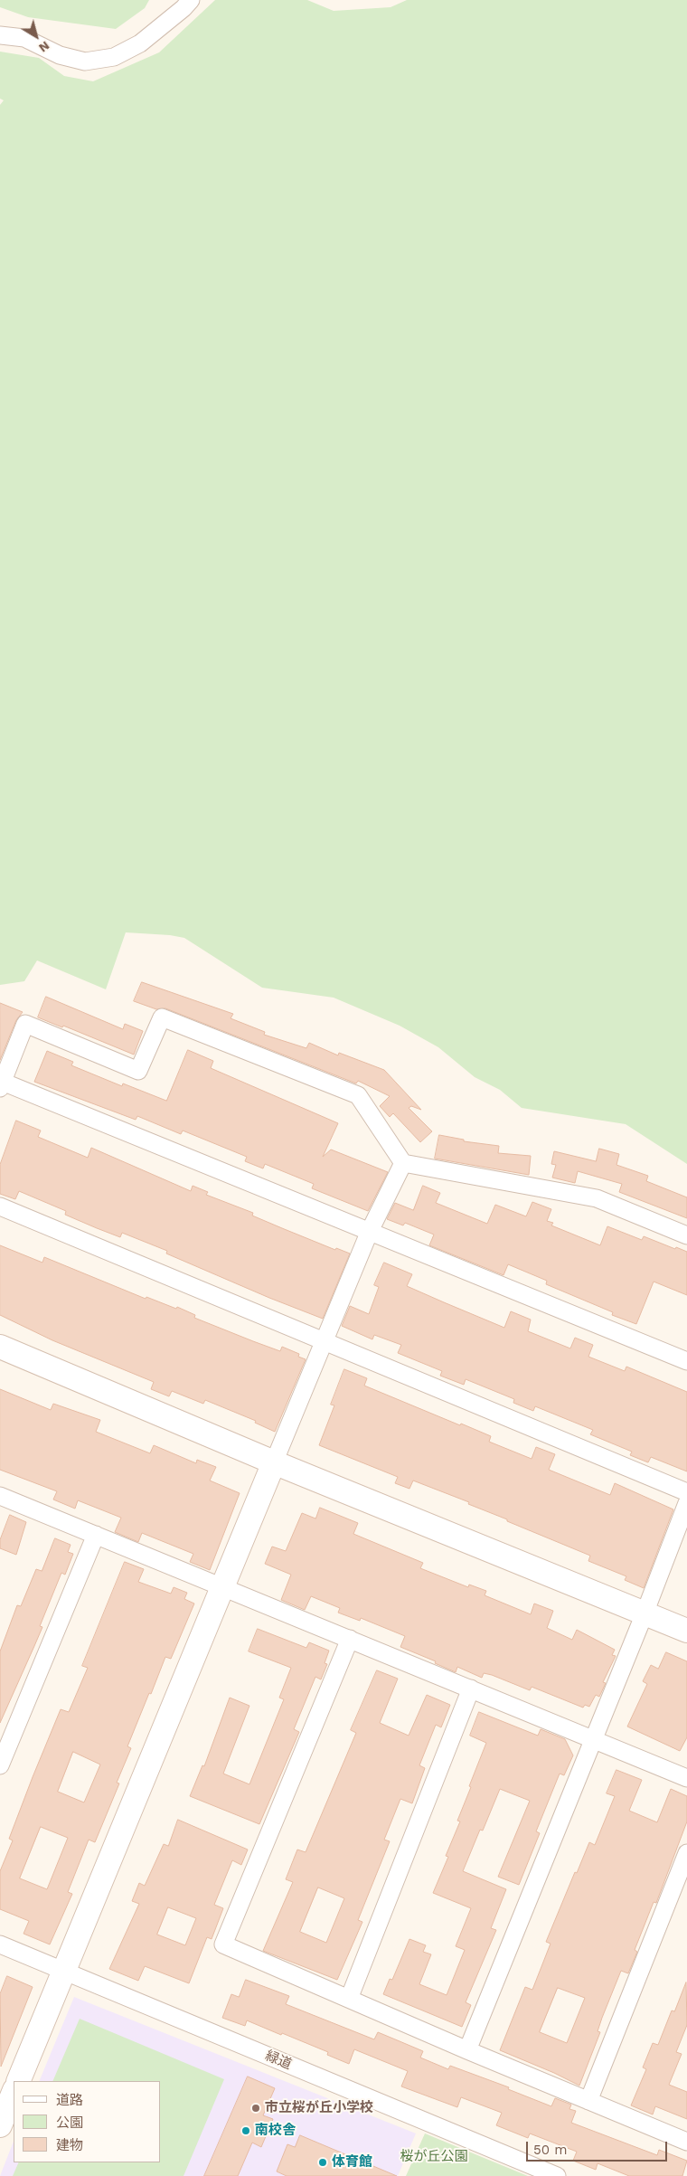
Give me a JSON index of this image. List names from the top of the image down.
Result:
{
  "streets": {
    "street": ["緑道"]
  },
  "parks": ["桜が丘公園"],
  "places": ["市立桜が丘小学校", "南校舎", "体育館"],
  "legend": ["道路", "公園", "建物"],
  "scale_bar": "50 m",
  "north": "bottom right"
}
